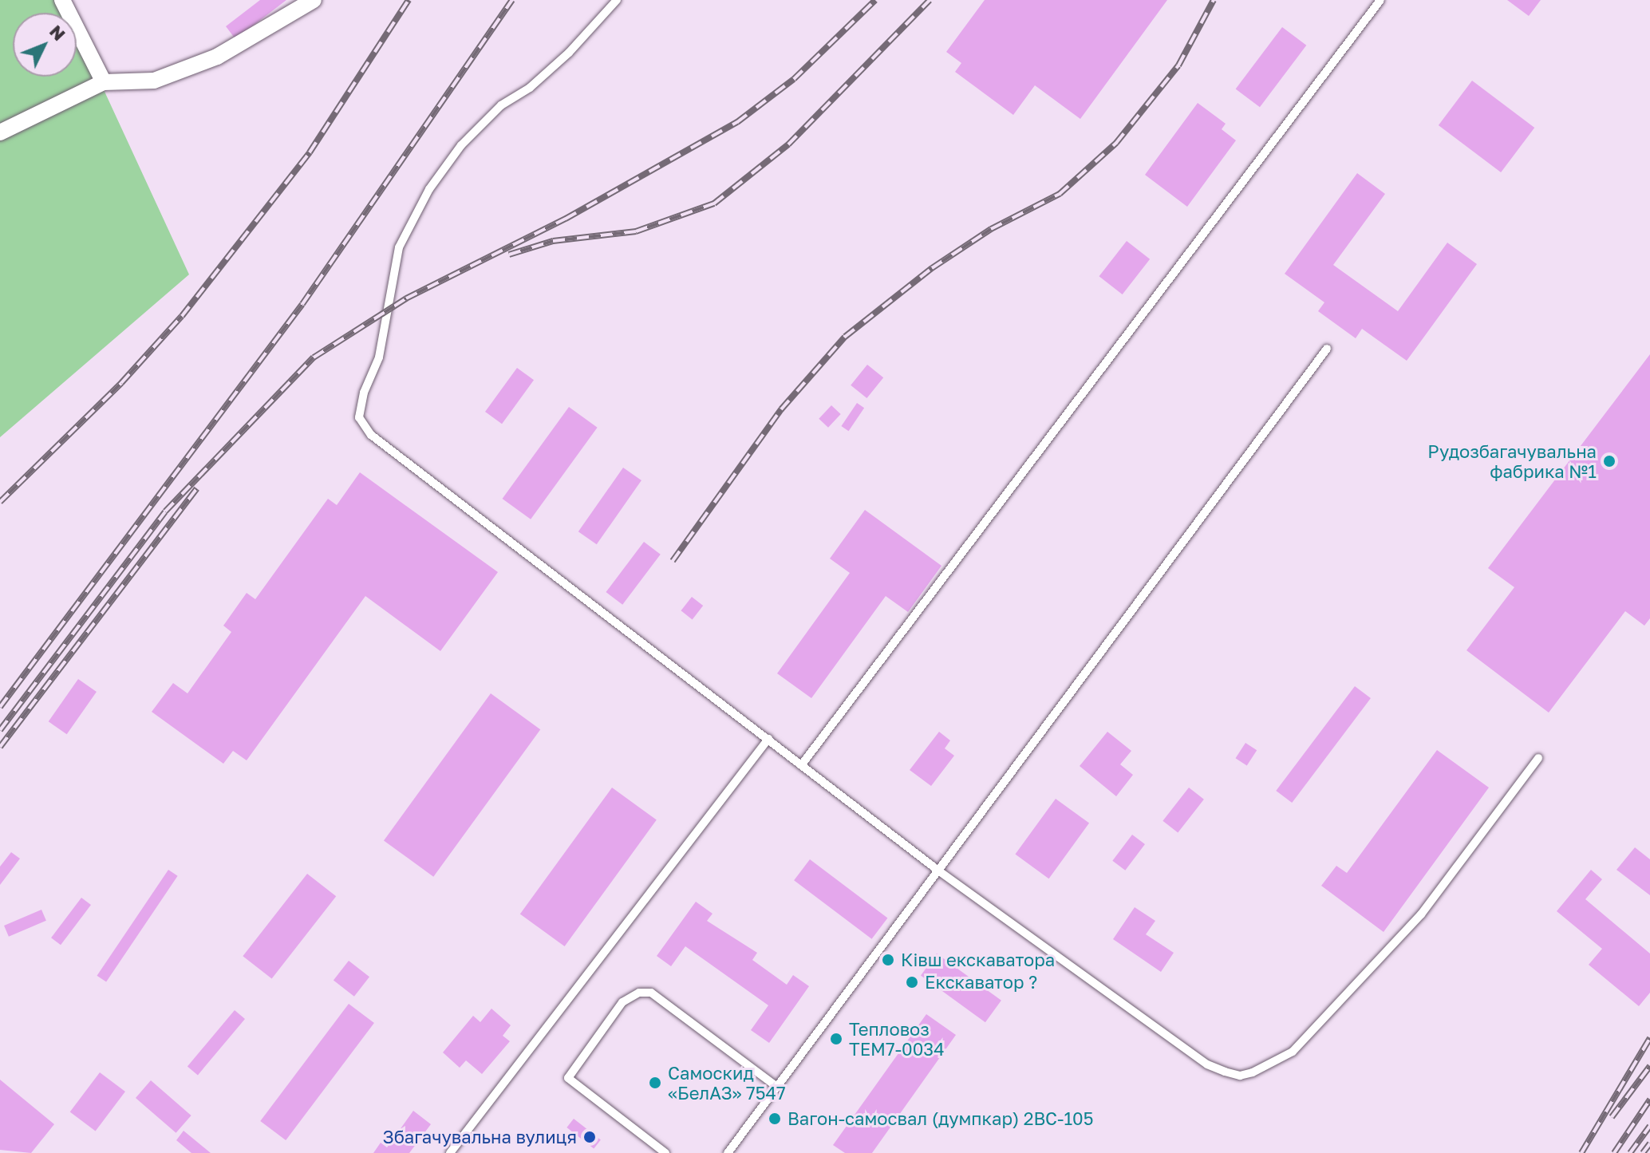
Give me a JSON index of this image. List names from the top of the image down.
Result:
{
  "places": [
    "Рудозбагачувальна фабрика №1",
    "Ківш екскаватора",
    "Екскаватор ?",
    "Тепловоз ТЕМ7-0034",
    "Самоскид «БелАЗ» 7547",
    "Вагон-самосвал (думпкар) 2ВС-105",
    "Збагачувальна вулиця"
  ],
  "north": "top right"
}
